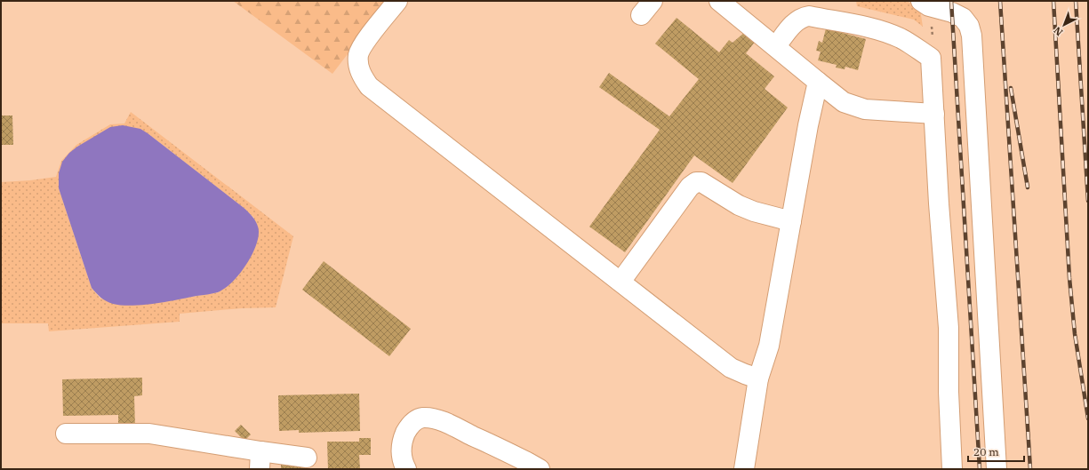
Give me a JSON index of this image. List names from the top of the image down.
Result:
{
  "scale_bar": "20 m",
  "north": "bottom left"
}
